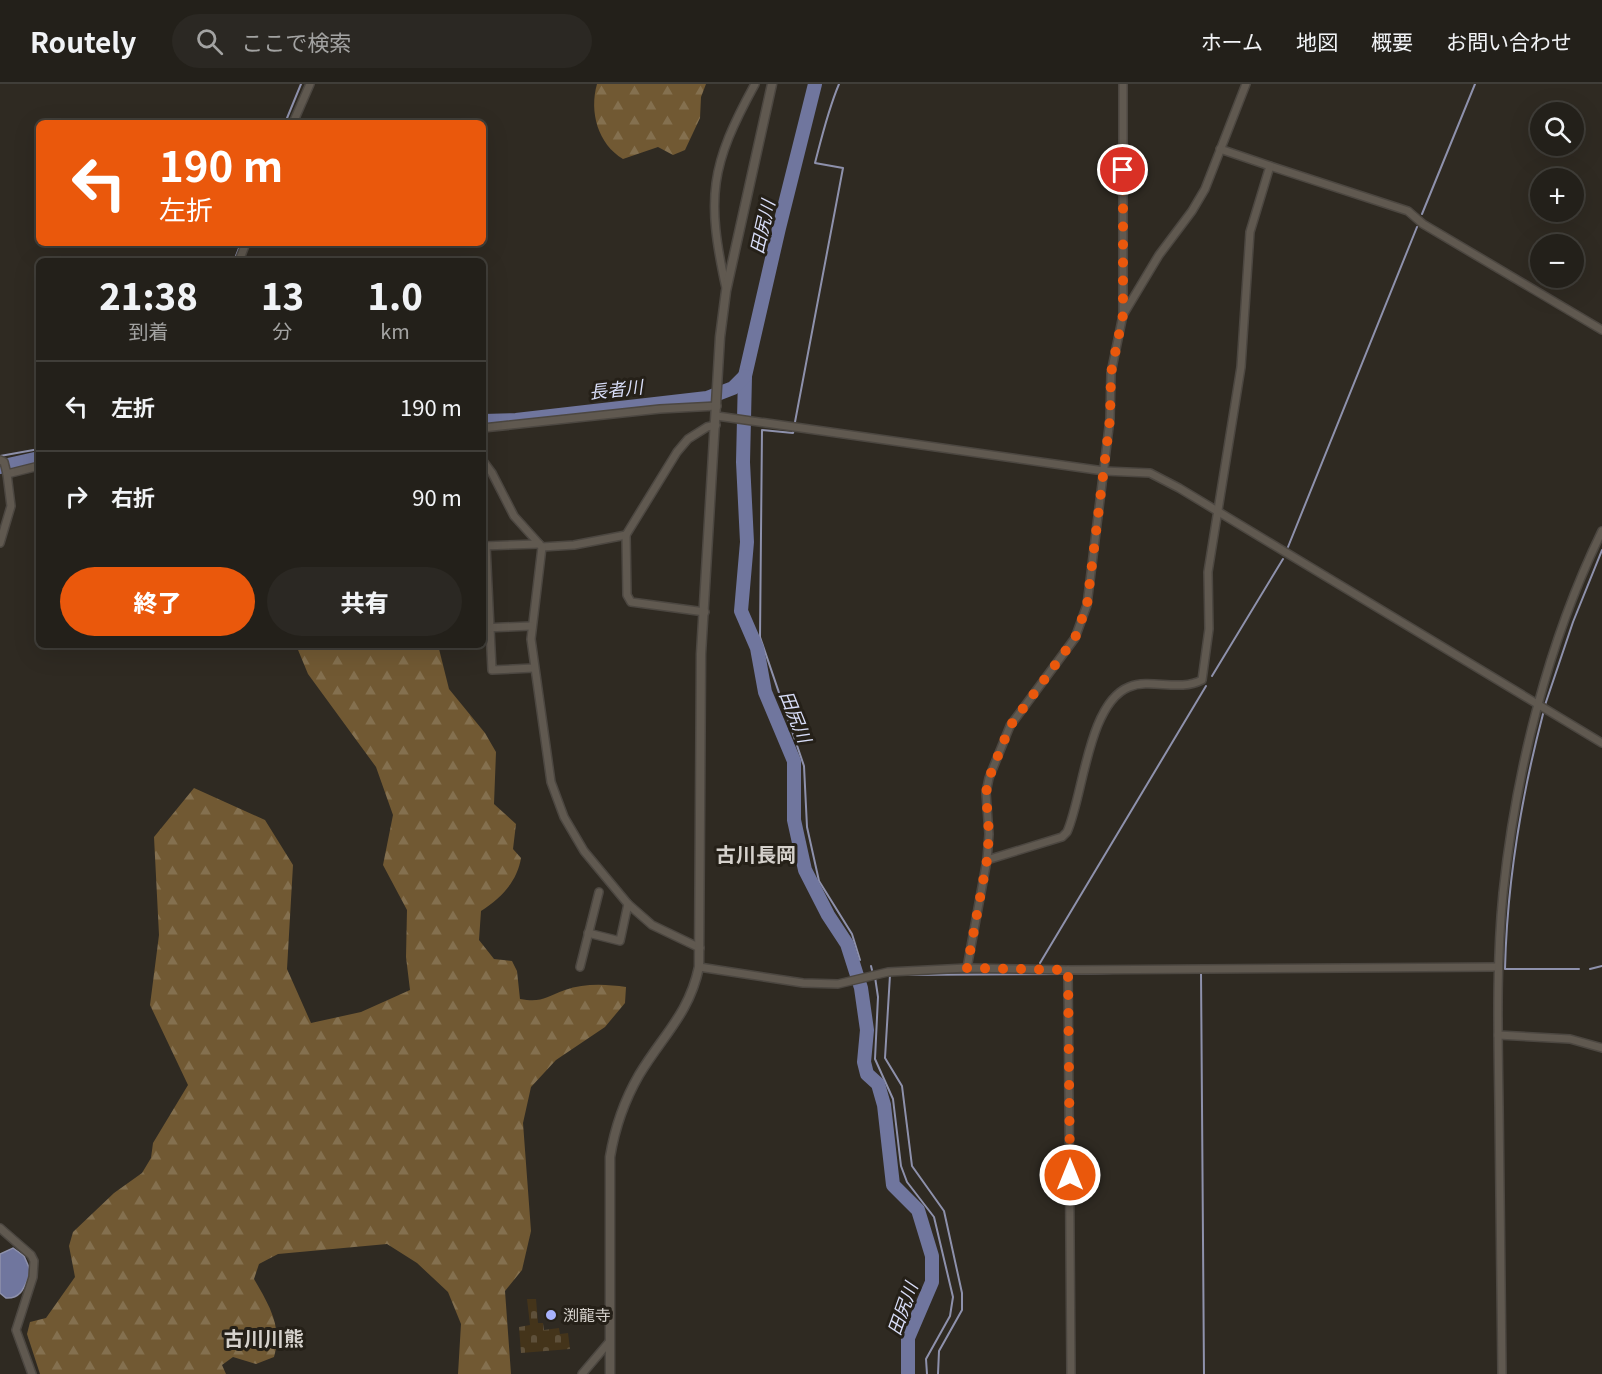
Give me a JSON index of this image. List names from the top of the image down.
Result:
{
  "districts": ["古川長岡", "古川川熊"],
  "water": ["田尻川", "長者川"],
  "places": ["渕龍寺"],
  "page": {
    "header": "Routely",
    "search": "ここで検索",
    "nav": [
      "ホーム",
      "地図",
      "概要",
      "お問い合わせ"
    ],
    "map_buttons": ["+", "−"],
    "turn": ["190 m", "左折"],
    "eta": [
      "21:38",
      "到着",
      "13",
      "分",
      "1.0",
      "km"
    ],
    "list": [
      {
        "name": "左折",
        "value": "190 m"
      },
      {
        "name": "右折",
        "value": "90 m"
      }
    ],
    "buttons": ["終了", "共有"]
  }
}
